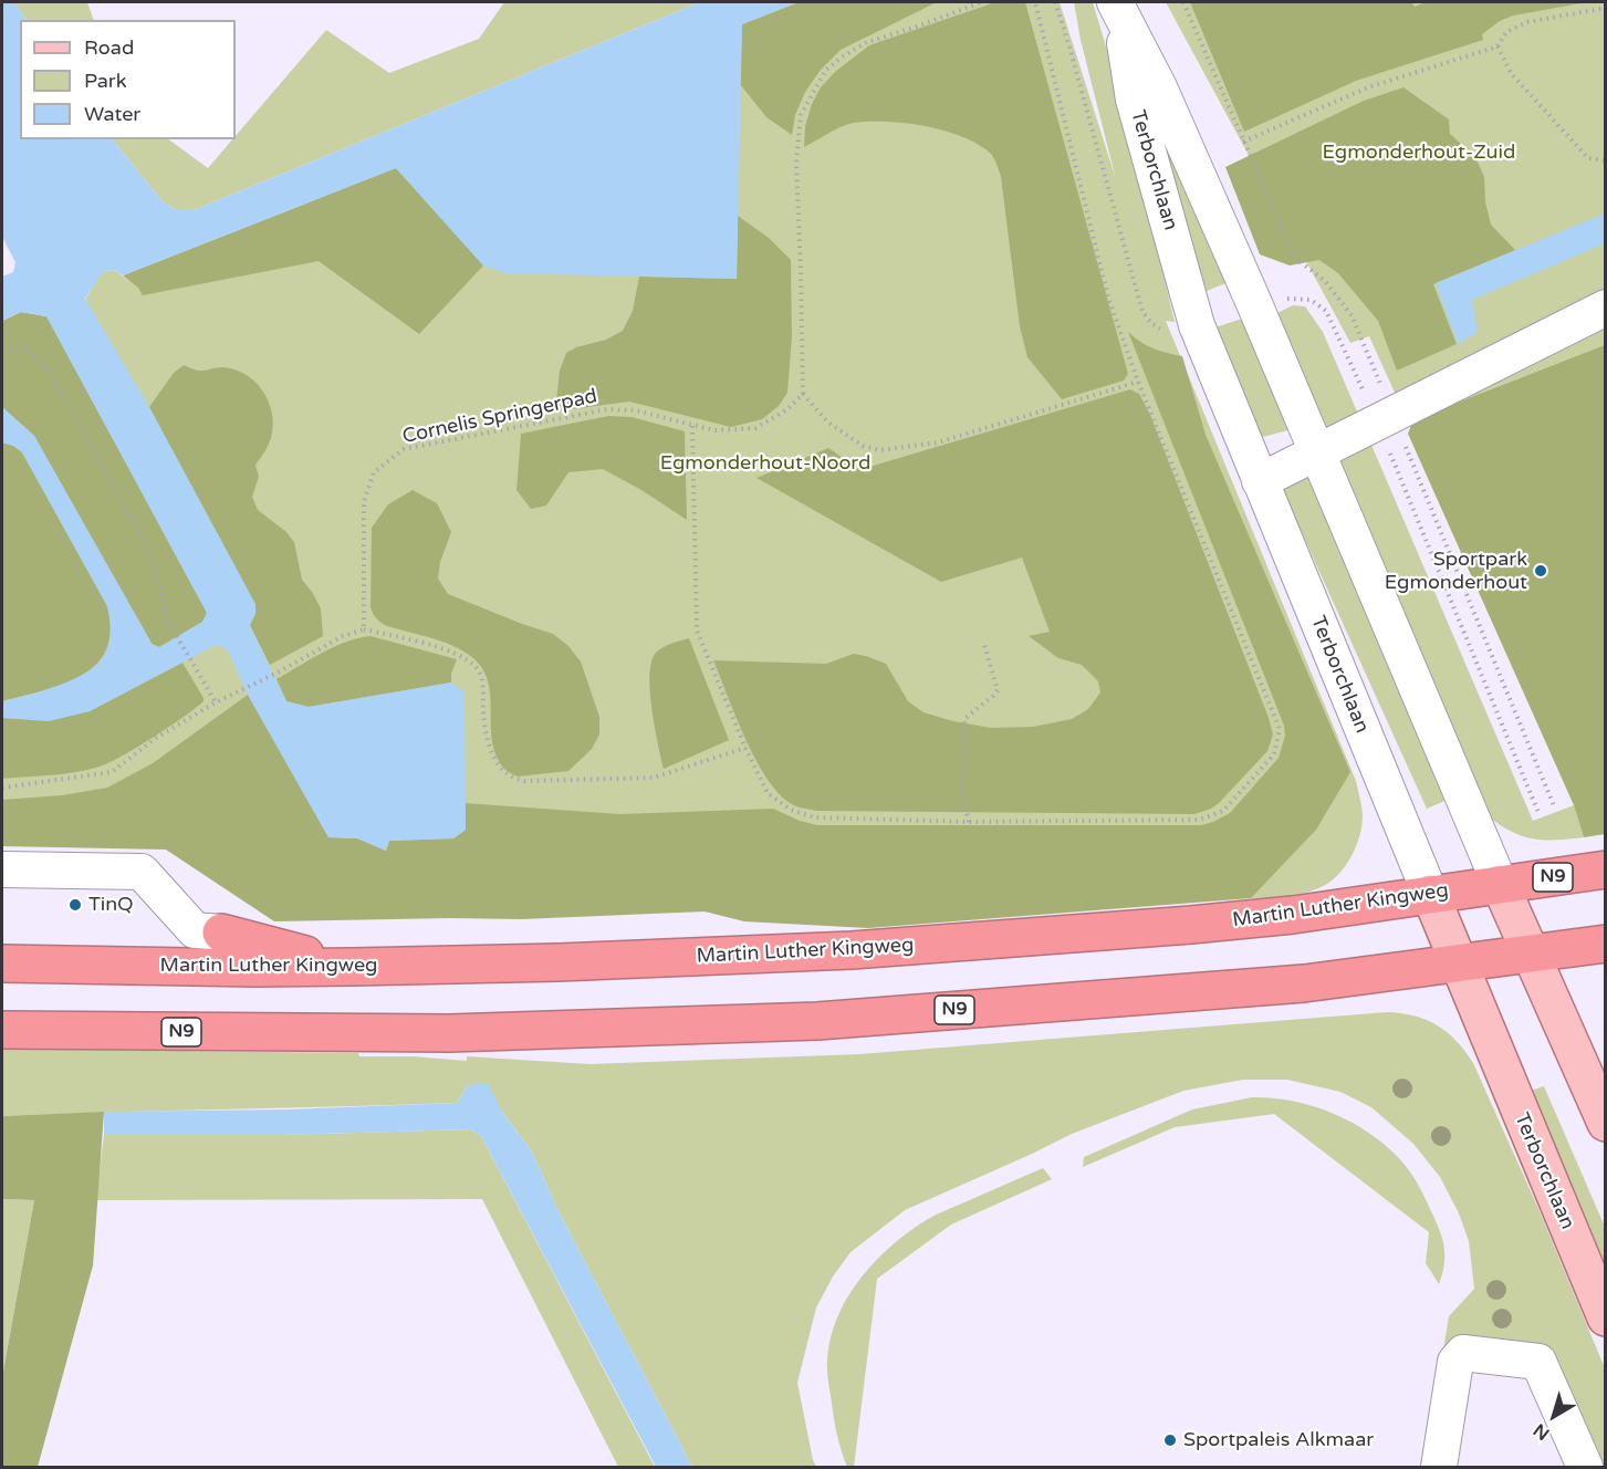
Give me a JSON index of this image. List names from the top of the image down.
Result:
{
  "streets": {
    "highway": ["N9", "Martin Luther Kingweg"],
    "main road": ["Terborchlaan"],
    "path": ["Cornelis Springerpad"]
  },
  "crossings": [
    ["Terborchlaan", "N9"],
    ["Terborchlaan", "Martin Luther Kingweg"],
    ["N9", "Martin Luther Kingweg"]
  ],
  "parks": ["Egmonderhout-Zuid", "Egmonderhout-Noord"],
  "places": ["Sportpark Egmonderhout", "TinQ", "Sportpaleis Alkmaar"],
  "legend": ["Road", "Park", "Water"],
  "north": "bottom left"
}
